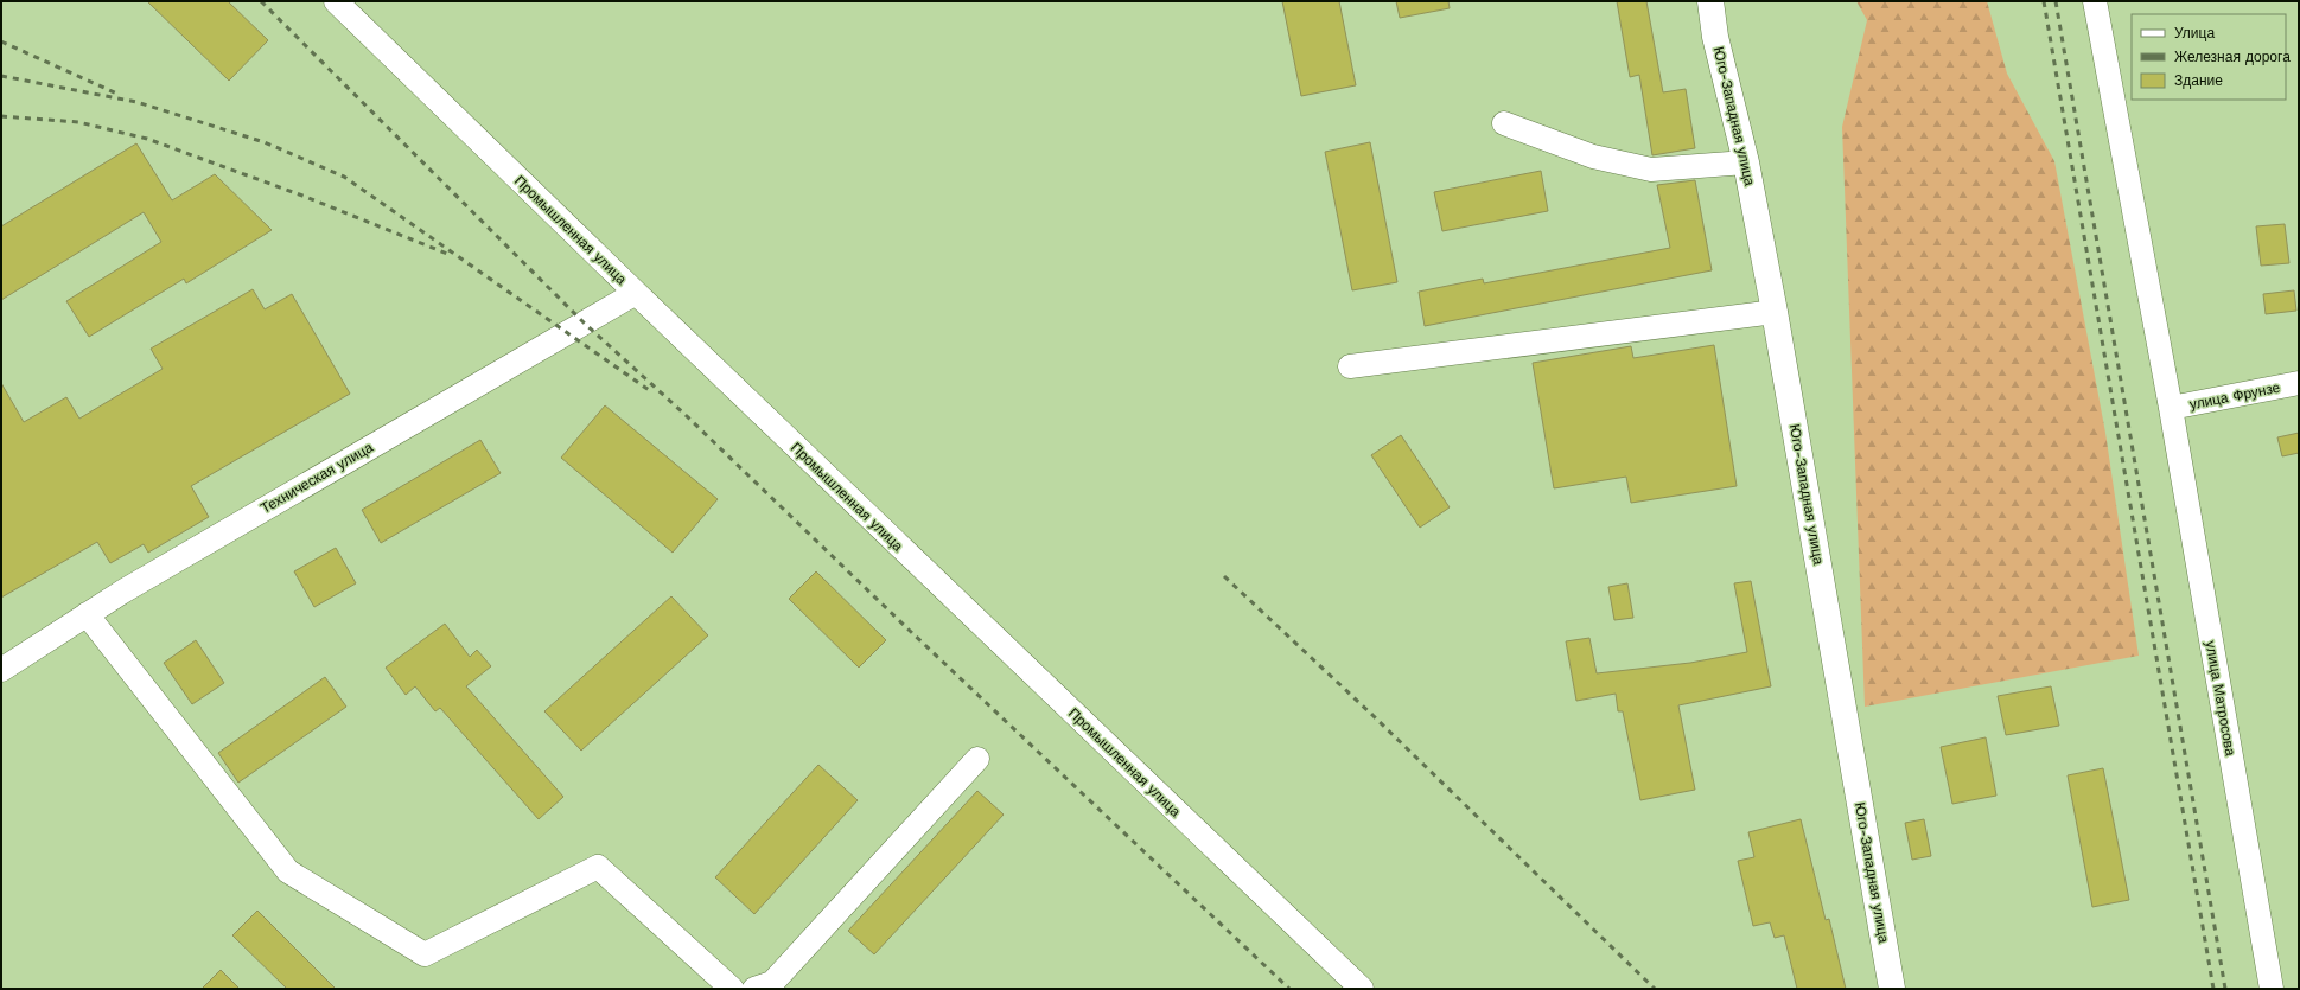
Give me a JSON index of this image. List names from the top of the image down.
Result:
{
  "streets": {
    "main road": ["Юго-Западная улица"],
    "street": [
      "Промышленная улица",
      "улица Фрунзе",
      "Техническая улица",
      "улица Матросова"
    ]
  },
  "crossings": [
    ["Промышленная улица", "Техническая улица"],
    ["улица Фрунзе", "улица Матросова"]
  ],
  "legend": ["Улица", "Железная дорога", "Здание"]
}
